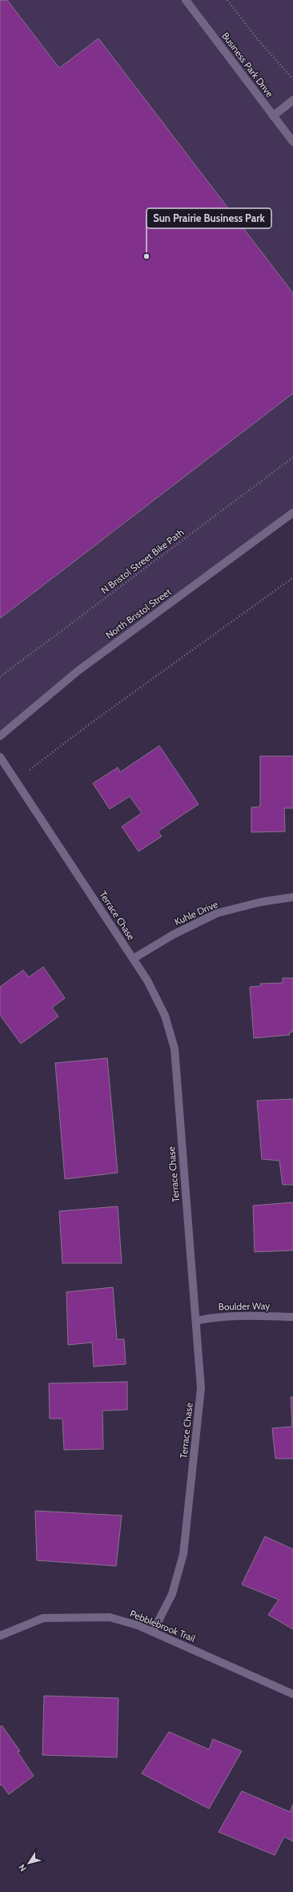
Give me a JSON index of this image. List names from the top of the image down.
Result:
{
  "streets": {
    "street": [
      "Business Park Drive",
      "North Bristol Street",
      "Kuhle Drive",
      "Terrace Chase",
      "Boulder Way",
      "Pebblebrook Trail"
    ],
    "path": ["N Bristol Street Bike Path"]
  },
  "crossings": [
    ["Kuhle Drive", "Terrace Chase"],
    ["Terrace Chase", "Boulder Way"],
    ["Terrace Chase", "Pebblebrook Trail"]
  ],
  "places": ["Sun Prairie Business Park"],
  "north": "bottom left"
}
